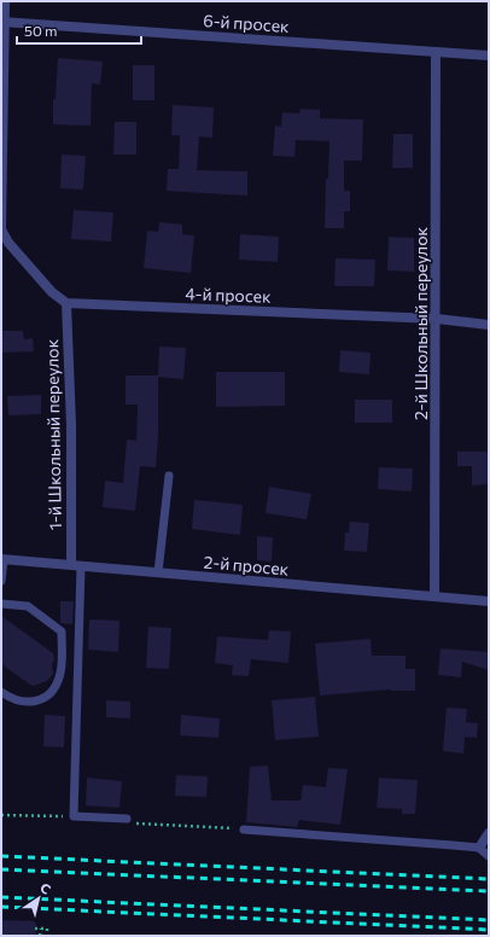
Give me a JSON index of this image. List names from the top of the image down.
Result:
{
  "streets": {
    "street": [
      "6-й просек",
      "4-й просек",
      "2-й Школьный переулок",
      "1-й Школьный переулок",
      "2-й просек"
    ]
  },
  "crossings": [
    ["6-й просек", "2-й Школьный переулок"],
    ["4-й просек", "2-й Школьный переулок"],
    ["4-й просек", "1-й Школьный переулок"],
    ["2-й Школьный переулок", "2-й просек"],
    ["1-й Школьный переулок", "2-й просек"]
  ],
  "scale_bar": "50 m",
  "north": "top right"
}
